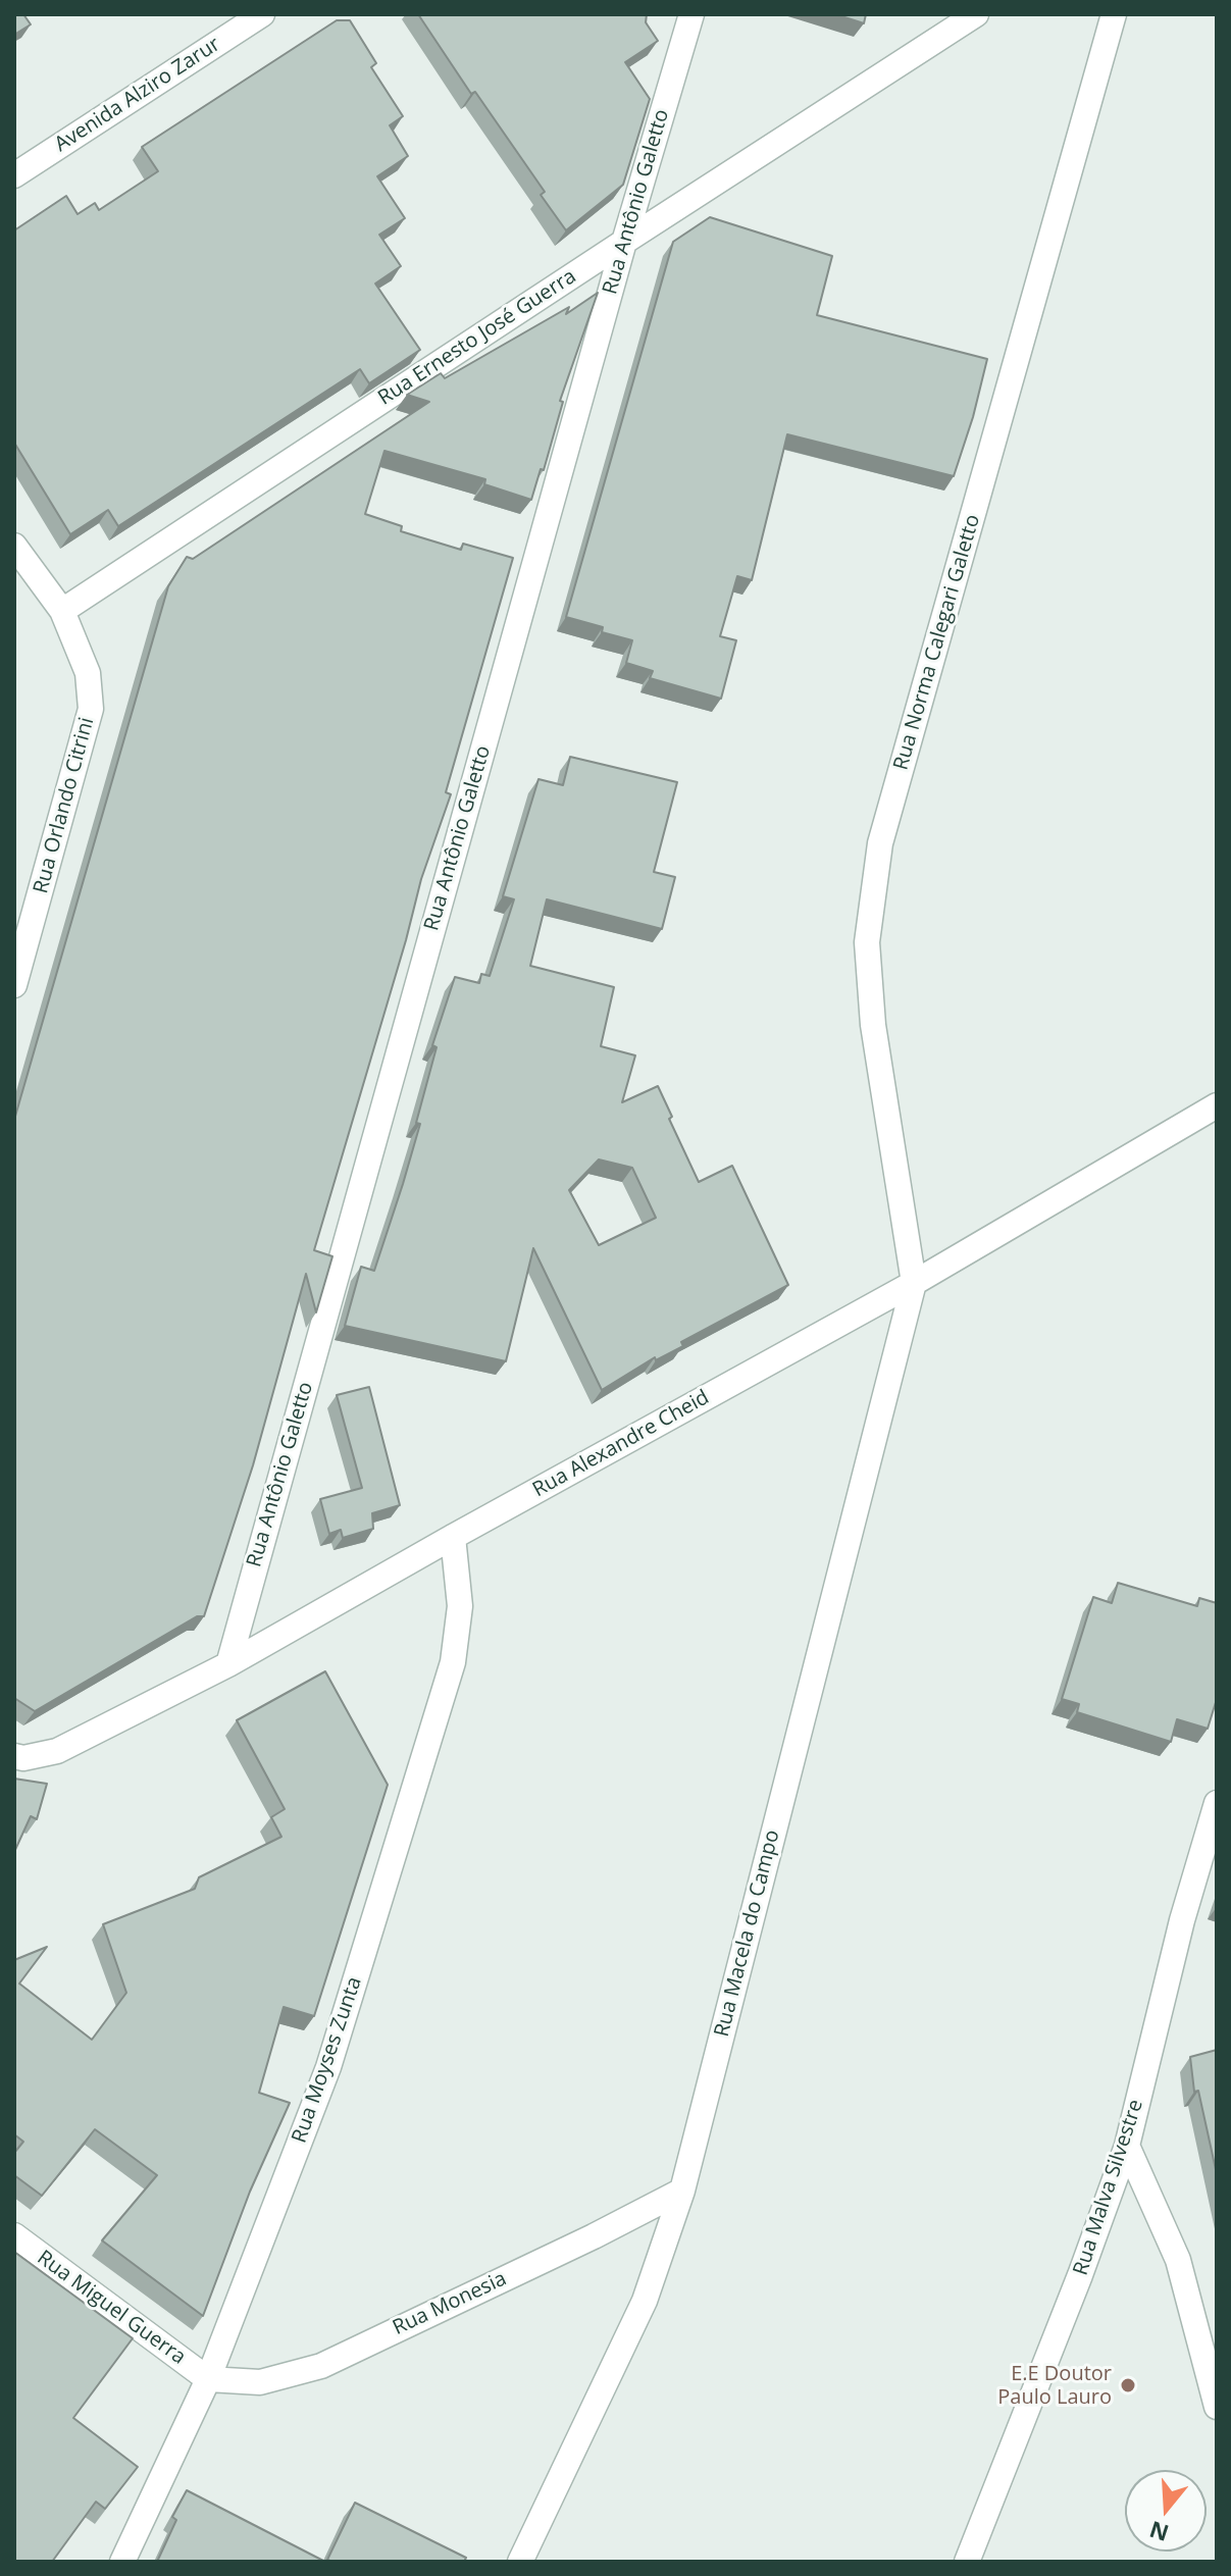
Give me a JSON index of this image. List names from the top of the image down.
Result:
{
  "streets": {
    "street": [
      "Avenida Alziro Zarur",
      "Rua Antônio Galetto",
      "Rua Ernesto José Guerra",
      "Rua Norma Calegari Galetto",
      "Rua Orlando Citrini",
      "Rua Alexandre Cheid",
      "Rua Macela do Campo",
      "Rua Moyses Zunta",
      "Rua Malva Silvestre",
      "Rua Monesia",
      "Rua Miguel Guerra"
    ]
  },
  "crossings": [
    ["Rua Antônio Galetto", "Rua Ernesto José Guerra"],
    ["Rua Antônio Galetto", "Rua Alexandre Cheid"],
    ["Rua Ernesto José Guerra", "Rua Orlando Citrini"],
    ["Rua Norma Calegari Galetto", "Rua Alexandre Cheid"],
    ["Rua Norma Calegari Galetto", "Rua Macela do Campo"],
    ["Rua Alexandre Cheid", "Rua Macela do Campo"],
    ["Rua Alexandre Cheid", "Rua Moyses Zunta"],
    ["Rua Macela do Campo", "Rua Monesia"],
    ["Rua Moyses Zunta", "Rua Monesia"],
    ["Rua Moyses Zunta", "Rua Miguel Guerra"],
    ["Rua Monesia", "Rua Miguel Guerra"]
  ],
  "places": ["E.E Doutor Paulo Lauro"],
  "north": "bottom"
}
